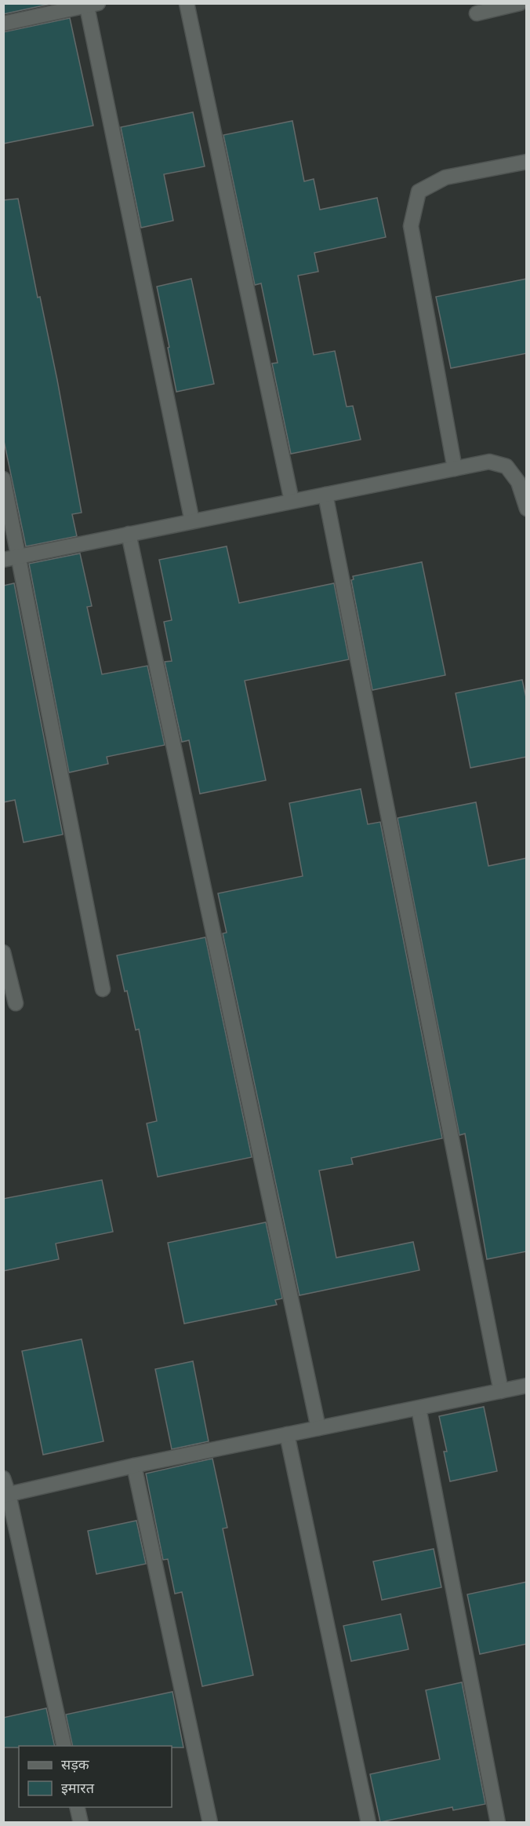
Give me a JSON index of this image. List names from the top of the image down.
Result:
{
  "legend": ["सड़क", "इमारत"]
}
